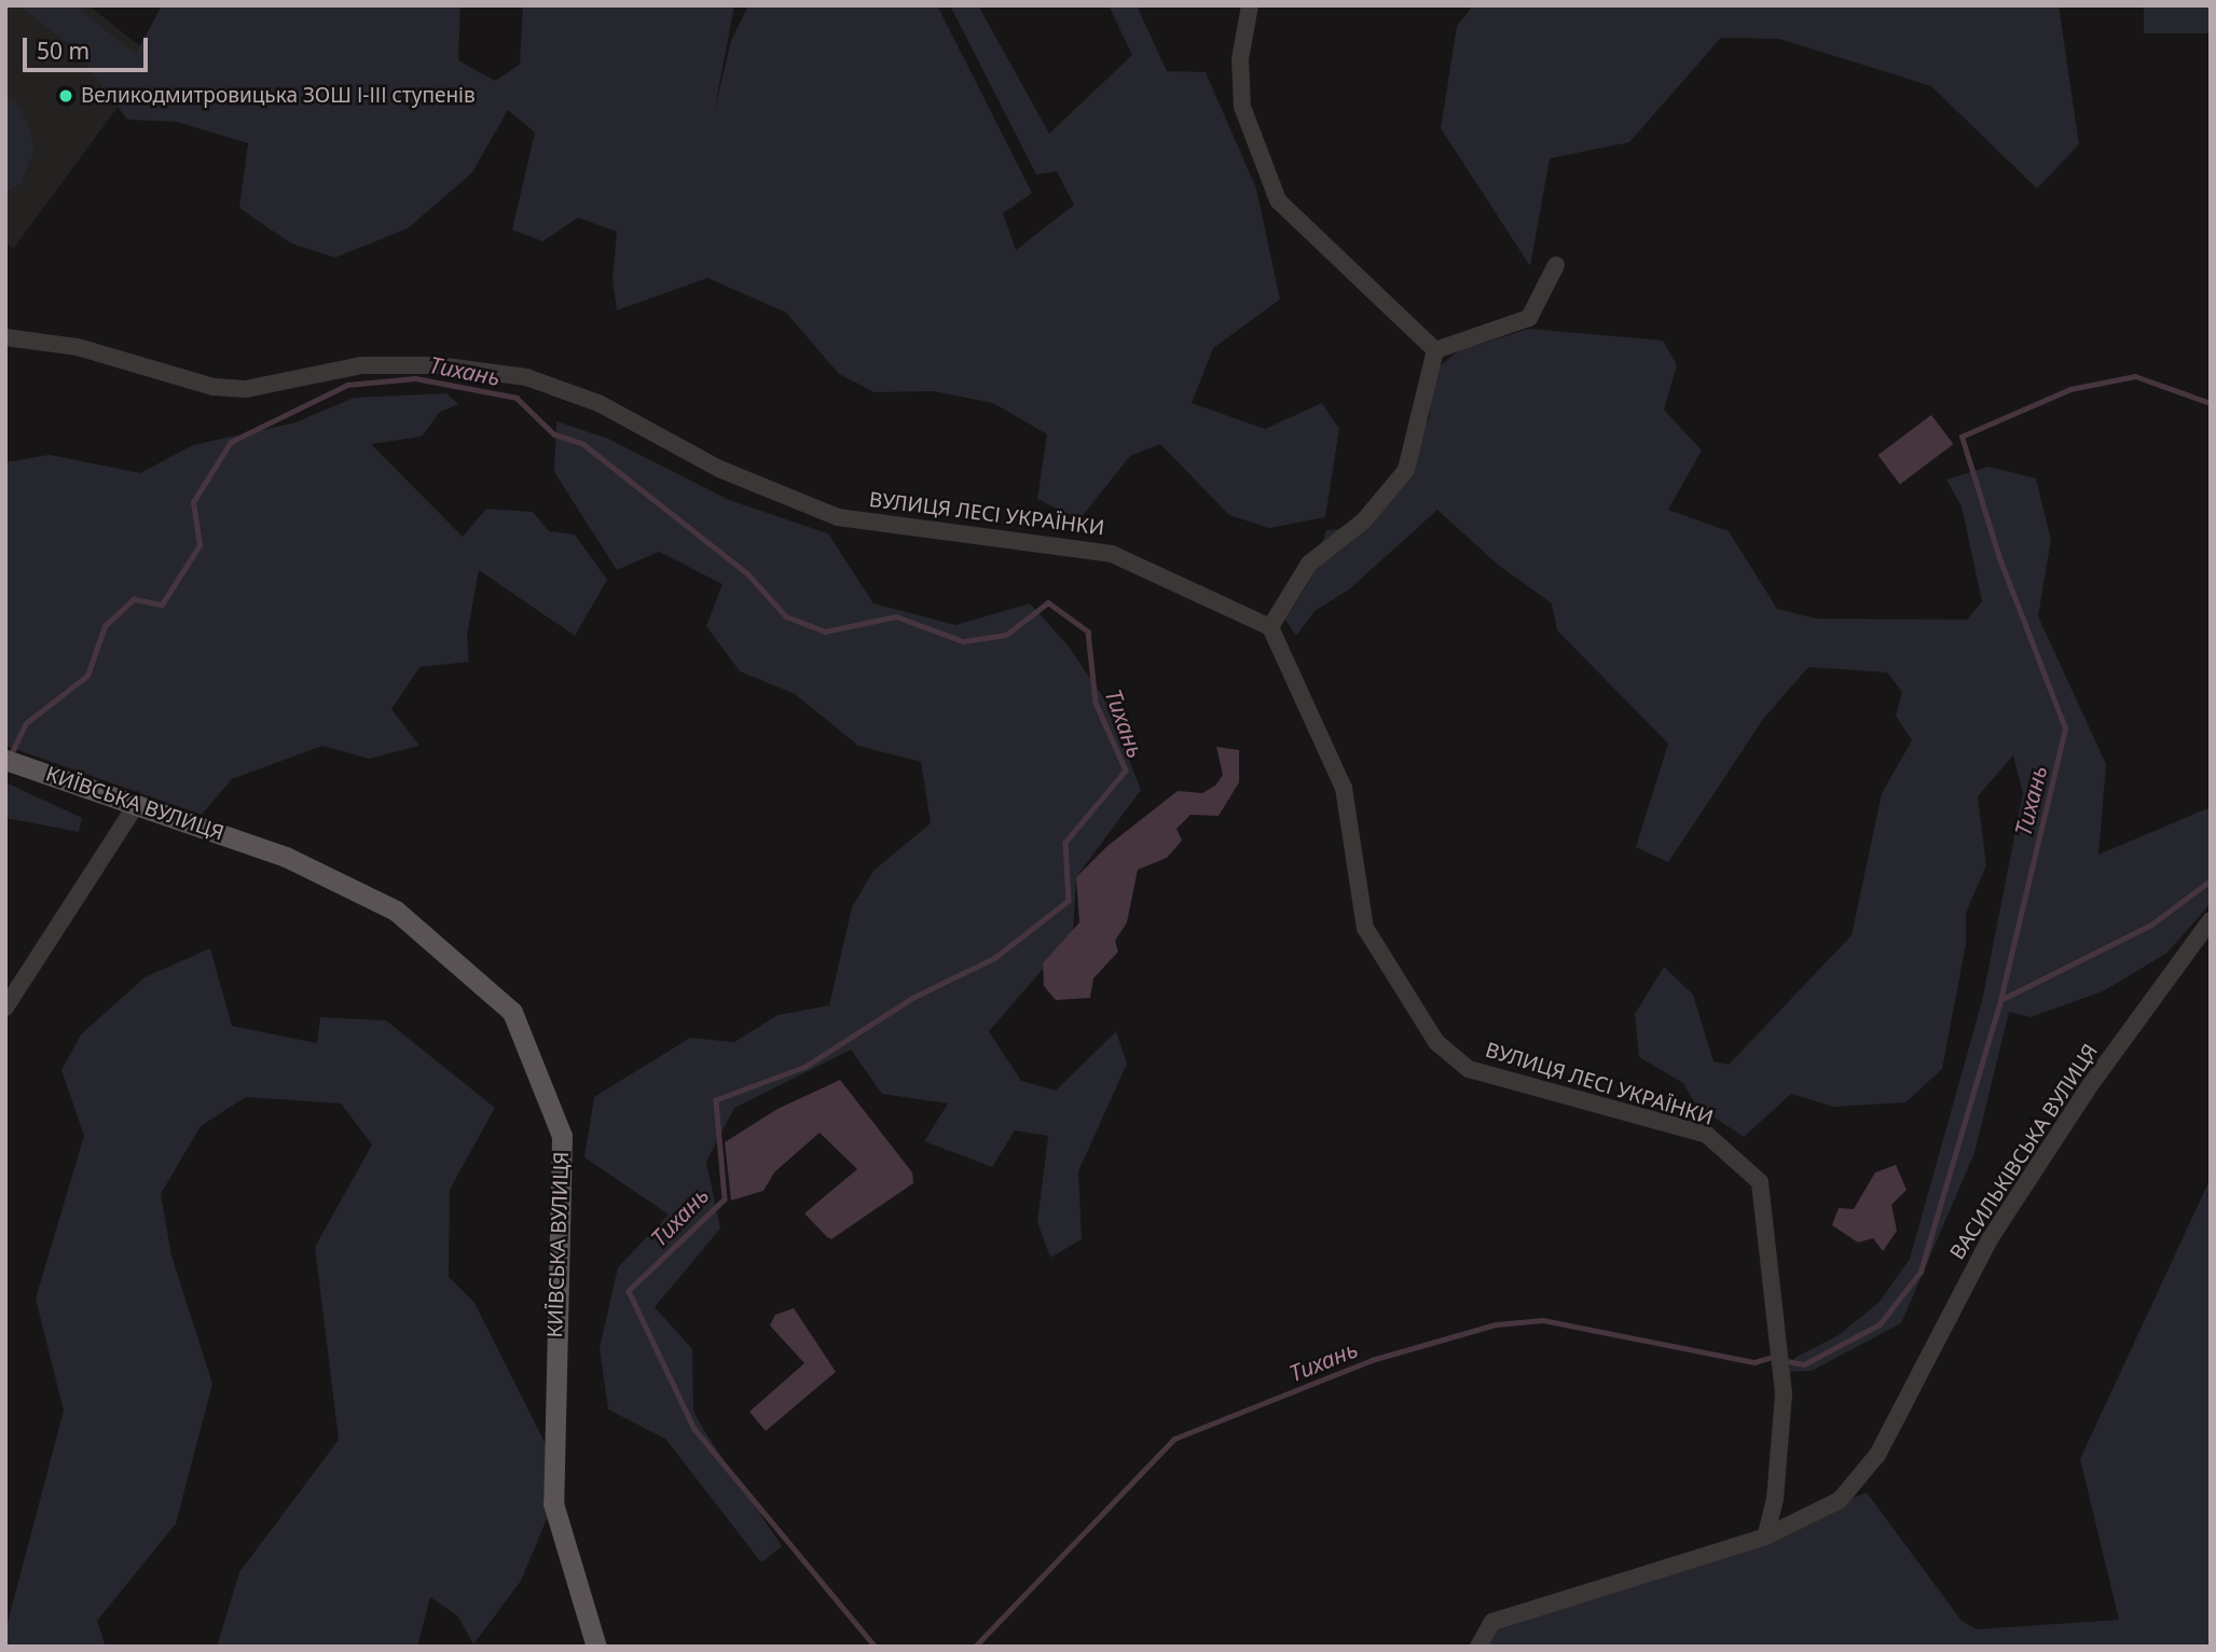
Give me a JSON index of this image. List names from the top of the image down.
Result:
{
  "streets": {
    "main road": ["КИЇВСЬКА ВУЛИЦЯ"],
    "street": ["ВУЛИЦЯ ЛЕСІ УКРАЇНКИ", "ВАСИЛЬКІВСЬКА ВУЛИЦЯ"]
  },
  "crossings": [
    ["ВУЛИЦЯ ЛЕСІ УКРАЇНКИ", "ВАСИЛЬКІВСЬКА ВУЛИЦЯ"]
  ],
  "water": ["Тихань"],
  "places": ["Великодмитровицька ЗОШ І-ІІІ ступенів"],
  "scale_bar": "50 m"
}
